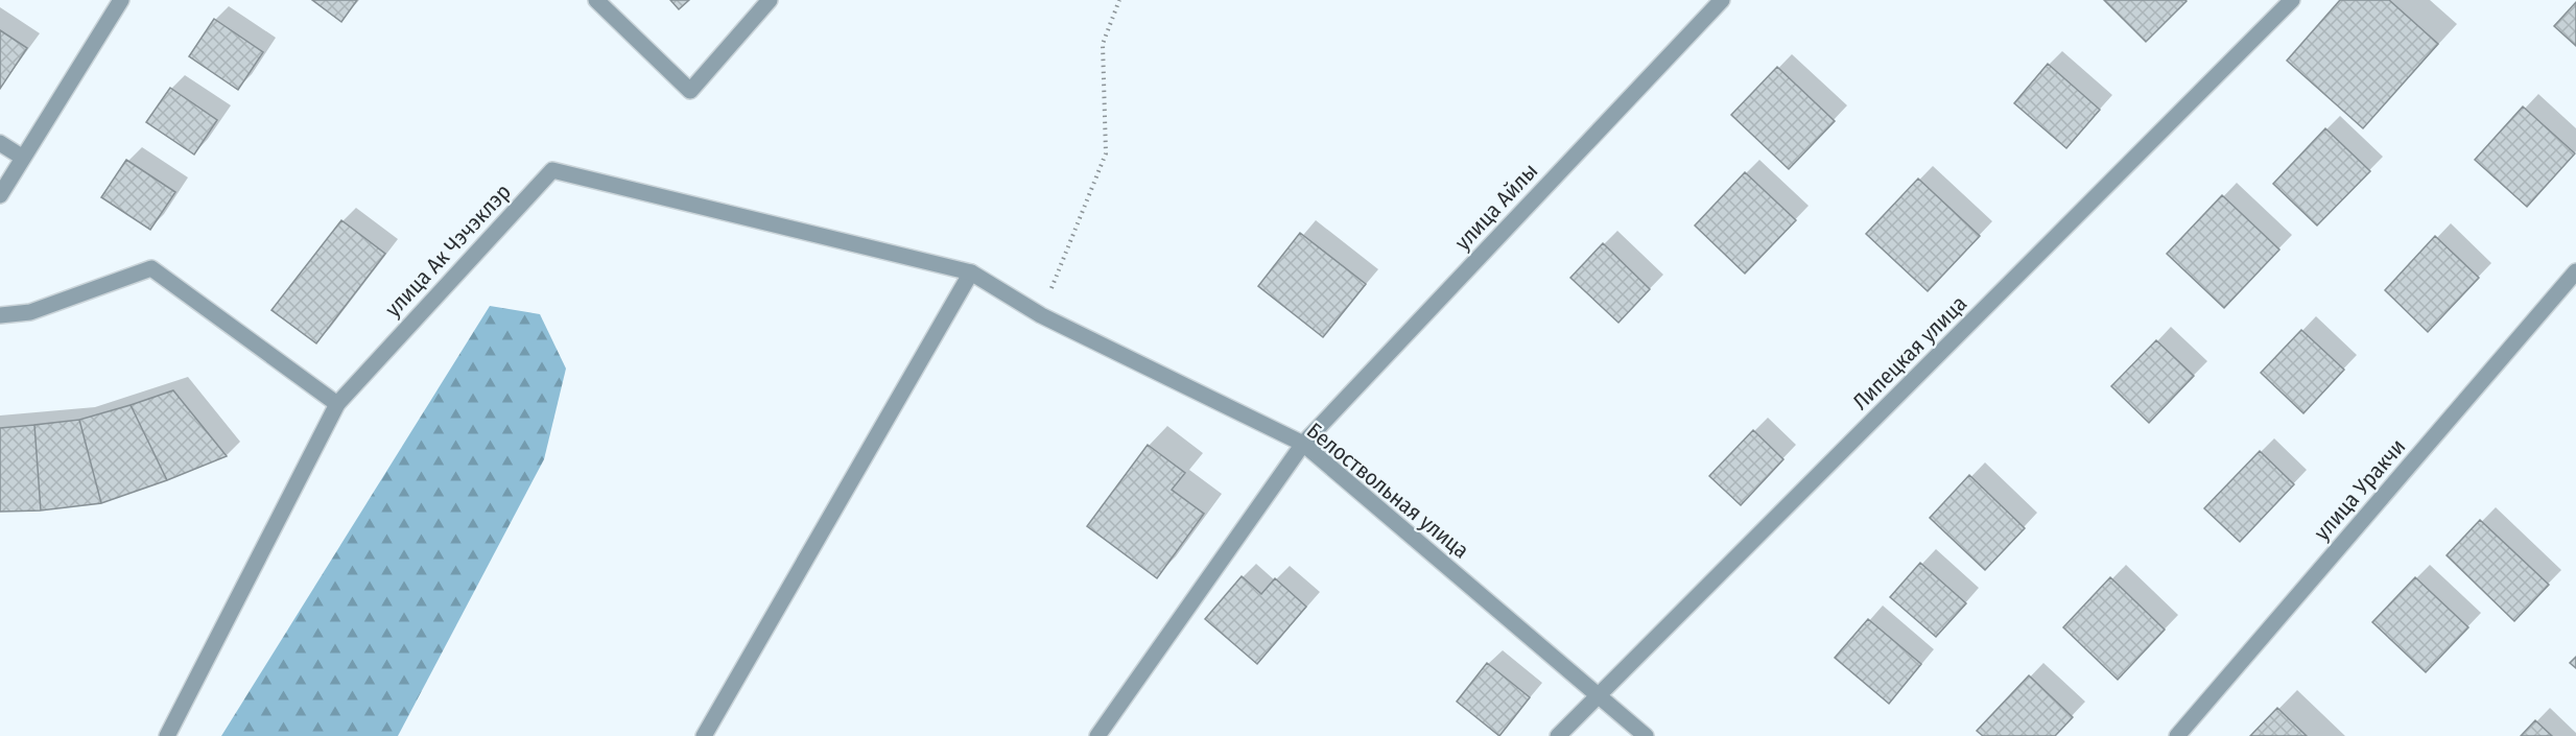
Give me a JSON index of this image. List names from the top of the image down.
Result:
{
  "streets": {
    "street": [
      "улица Айлы",
      "улица Ак Чэчэклэр",
      "Липецкая улица",
      "улица Уракчи",
      "Белоствольная улица"
    ]
  },
  "crossings": [
    ["улица Айлы", "Белоствольная улица"],
    ["улица Ак Чэчэклэр", "Белоствольная улица"],
    ["Липецкая улица", "Белоствольная улица"]
  ]
}
